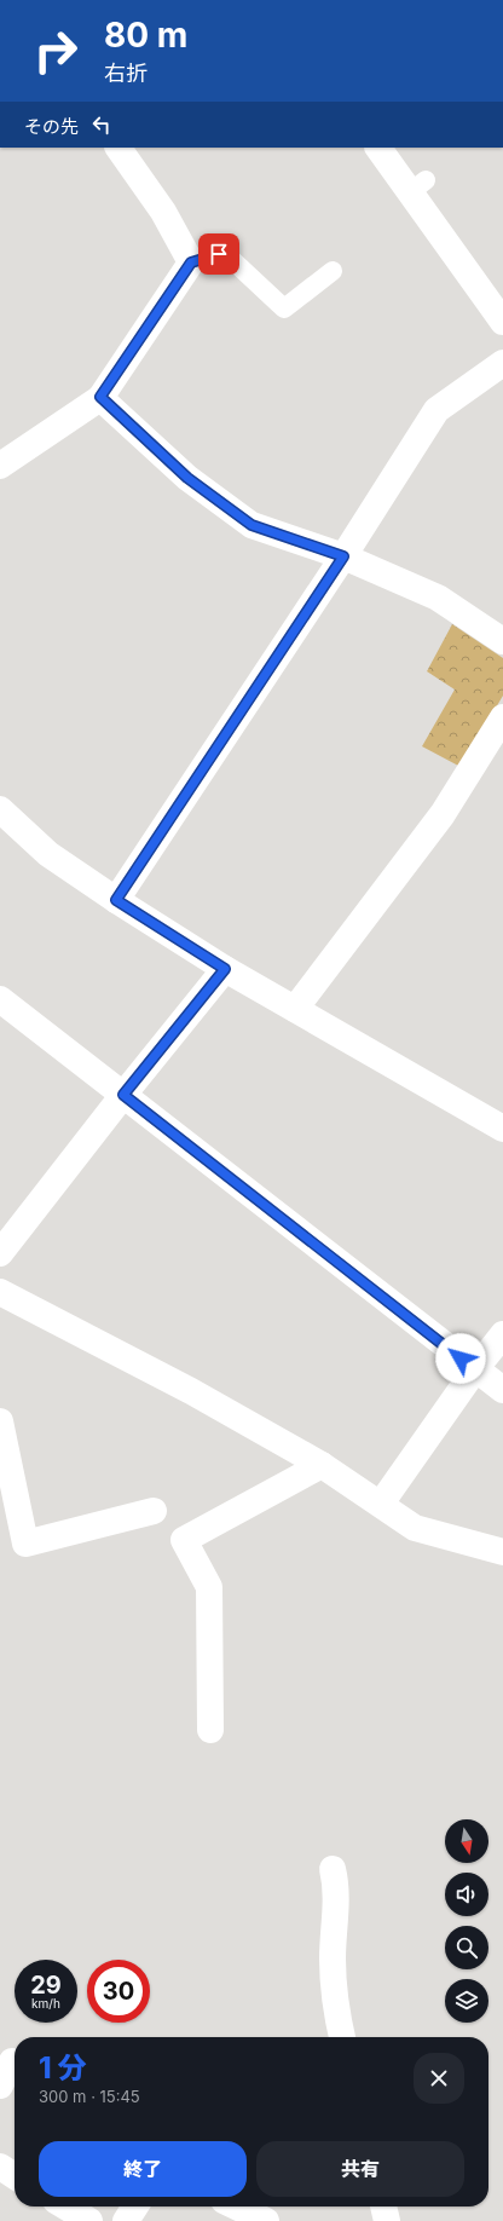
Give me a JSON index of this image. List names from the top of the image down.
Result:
{
  "north": "bottom",
  "page": {
    "turn": ["80 m", "右折"],
    "then": "その先",
    "speed": "29 km/h",
    "limit": "30",
    "heading": ["1 分", "300 m · 15:45"],
    "buttons": ["終了", "共有"]
  }
}
